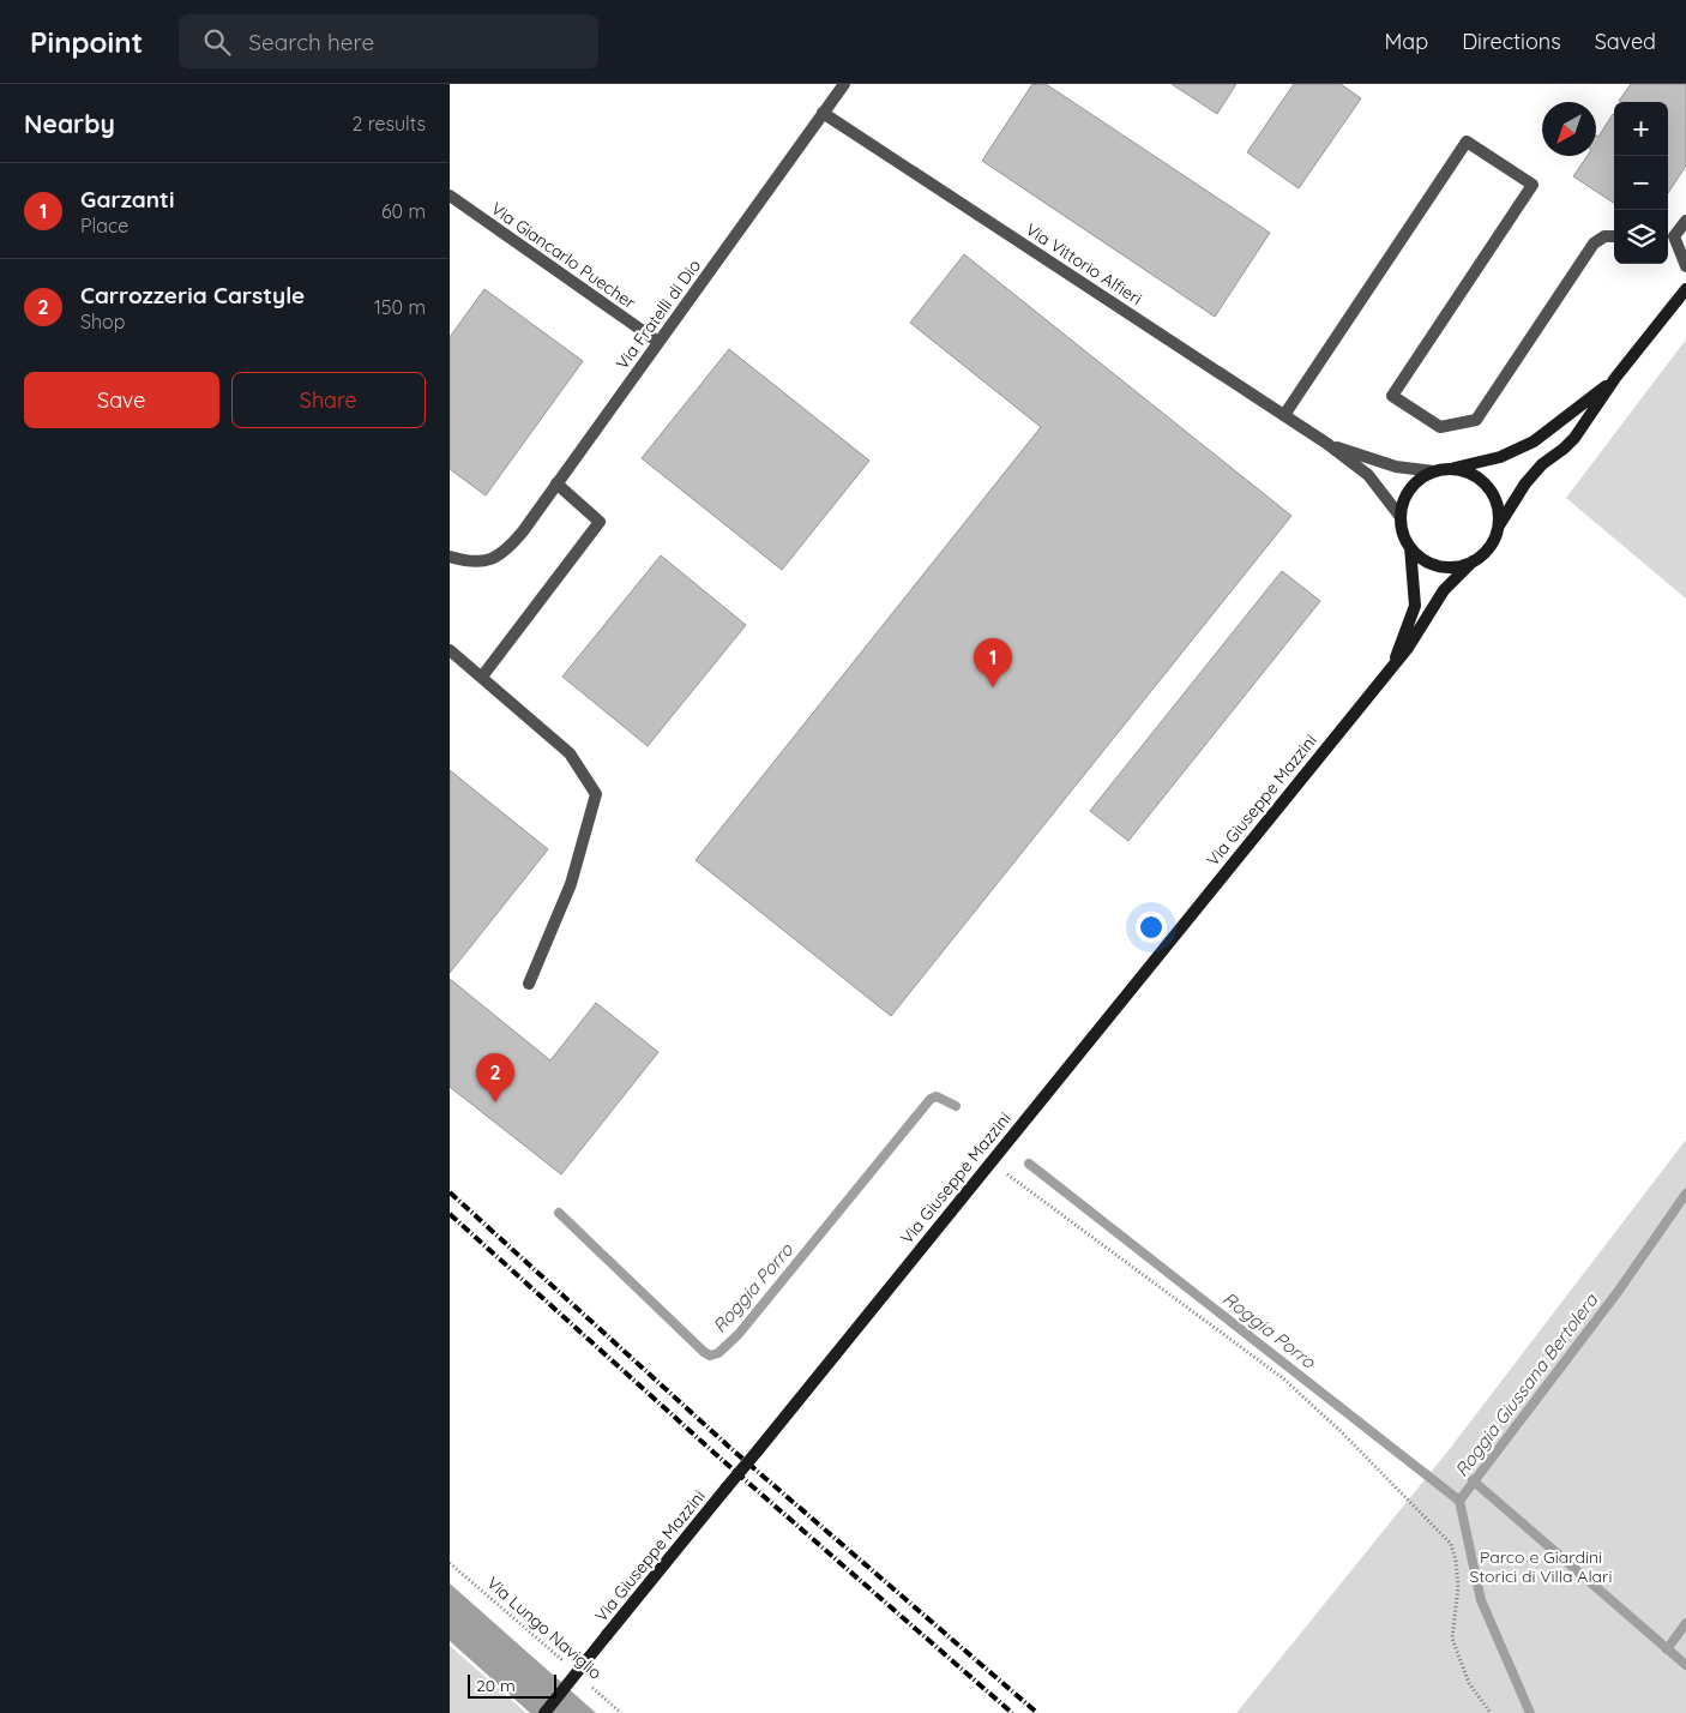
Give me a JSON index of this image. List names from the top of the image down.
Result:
{
  "streets": {
    "street": [
      "Via Giancarlo Puecher",
      "Via Vittorio Alfieri",
      "Via Fratelli di Dio",
      "Via Giuseppe Mazzini"
    ],
    "path": ["Via Lungo Naviglio"]
  },
  "crossings": [
    ["Via Giancarlo Puecher", "Via Fratelli di Dio"],
    ["Via Vittorio Alfieri", "Via Fratelli di Dio"],
    ["Via Vittorio Alfieri", "Via Giuseppe Mazzini"]
  ],
  "water": ["Roggia Porro", "Roggia Giussana Bertolera"],
  "parks": ["Parco e Giardini Storici di Villa Alari"],
  "scale_bar": "20 m",
  "north": "bottom left",
  "page": {
    "header": "Pinpoint",
    "search": "Search here",
    "nav": ["Map", "Directions", "Saved"],
    "heading": ["Nearby", "2 results"],
    "map_buttons": ["+", "−"],
    "list": [
      {
        "mark": "1",
        "name": "Garzanti",
        "note": "Place",
        "value": "60 m"
      },
      {
        "mark": "2",
        "name": "Carrozzeria Carstyle",
        "note": "Shop",
        "value": "150 m"
      }
    ],
    "buttons": ["Save", "Share"],
    "pins": ["1", "2"],
    "scale": "20 m"
  }
}
